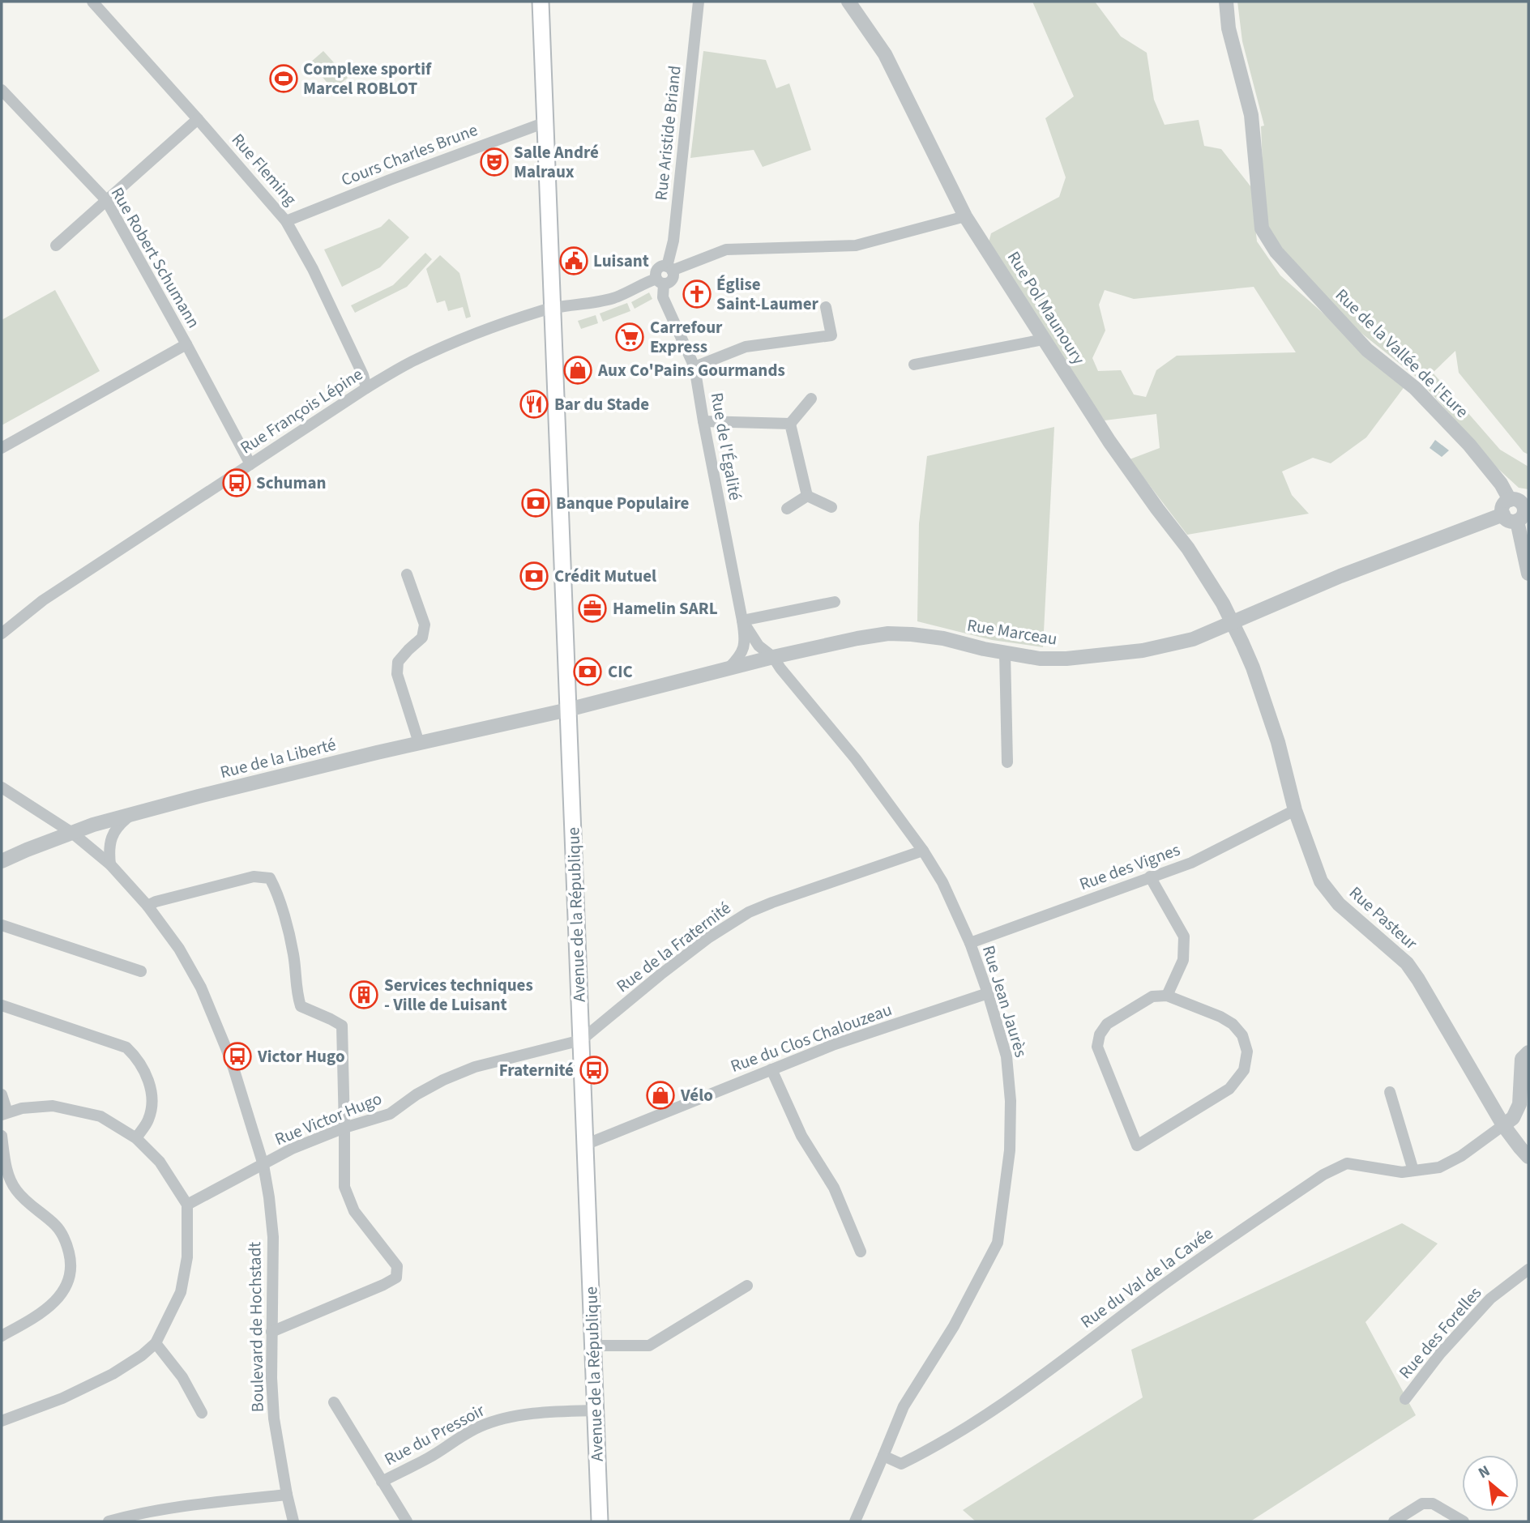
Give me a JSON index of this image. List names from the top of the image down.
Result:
{
  "streets": {
    "main road": ["Avenue de la République"],
    "street": [
      "Rue Aristide Briand",
      "Cours Charles Brune",
      "Rue Fleming",
      "Rue Robert Schumann",
      "Rue Pol Maunoury",
      "Rue de la Vallée de l'Eure",
      "Rue François Lépine",
      "Rue de l'Égalité",
      "Rue Marceau",
      "Rue de la Liberté",
      "Rue des Vignes",
      "Rue Pasteur",
      "Rue de la Fraternité",
      "Rue Jean Jaurès",
      "Rue du Clos Chalouzeau",
      "Rue Victor Hugo",
      "Rue du Val de la Cavée",
      "Boulevard de Hochstadt",
      "Rue des Forelles",
      "Rue du Pressoir"
    ]
  },
  "crossings": [
    ["Rue Aristide Briand", "Rue François Lépine"],
    ["Rue Aristide Briand", "Rue de l'Égalité"],
    ["Cours Charles Brune", "Rue Fleming"],
    ["Cours Charles Brune", "Avenue de la République"],
    ["Rue Fleming", "Rue François Lépine"],
    ["Rue Robert Schumann", "Rue François Lépine"],
    ["Rue Pol Maunoury", "Rue Marceau"],
    ["Rue Pol Maunoury", "Rue Pasteur"],
    ["Rue de la Vallée de l'Eure", "Rue Marceau"],
    ["Rue François Lépine", "Rue de l'Égalité"],
    ["Rue François Lépine", "Avenue de la République"],
    ["Rue de l'Égalité", "Rue Marceau"],
    ["Rue de l'Égalité", "Rue Jean Jaurès"],
    ["Rue Marceau", "Rue de la Liberté"],
    ["Rue Marceau", "Avenue de la République"],
    ["Rue Marceau", "Rue Pasteur"],
    ["Rue Marceau", "Rue Jean Jaurès"],
    ["Rue de la Liberté", "Avenue de la République"],
    ["Rue de la Liberté", "Boulevard de Hochstadt"],
    ["Rue des Vignes", "Rue Pasteur"],
    ["Rue des Vignes", "Rue Jean Jaurès"],
    ["Avenue de la République", "Rue de la Fraternité"],
    ["Avenue de la République", "Rue du Clos Chalouzeau"],
    ["Avenue de la République", "Rue Victor Hugo"],
    ["Avenue de la République", "Rue du Pressoir"],
    ["Rue Pasteur", "Rue du Val de la Cavée"],
    ["Rue de la Fraternité", "Rue Jean Jaurès"],
    ["Rue de la Fraternité", "Rue Victor Hugo"],
    ["Rue Jean Jaurès", "Rue du Clos Chalouzeau"],
    ["Rue Jean Jaurès", "Rue du Val de la Cavée"],
    ["Rue Victor Hugo", "Boulevard de Hochstadt"]
  ],
  "places": {
    "sports": ["Complexe sportif Marcel ROBLOT"],
    "theatre": ["Salle André Malraux"],
    "public building": ["Luisant"],
    "church": ["Église Saint-Laumer"],
    "supermarket": ["Carrefour Express"],
    "shop": ["Aux Co'Pains Gourmands", "Vélo"],
    "restaurant": ["Bar du Stade"],
    "bus stop": ["Schuman", "Victor Hugo", "Fraternité"],
    "bank": ["Banque Populaire", "Crédit Mutuel", "CIC"],
    "office": ["Hamelin SARL"],
    "building": ["Services techniques - Ville de Luisant"]
  },
  "north": "top left"
}
